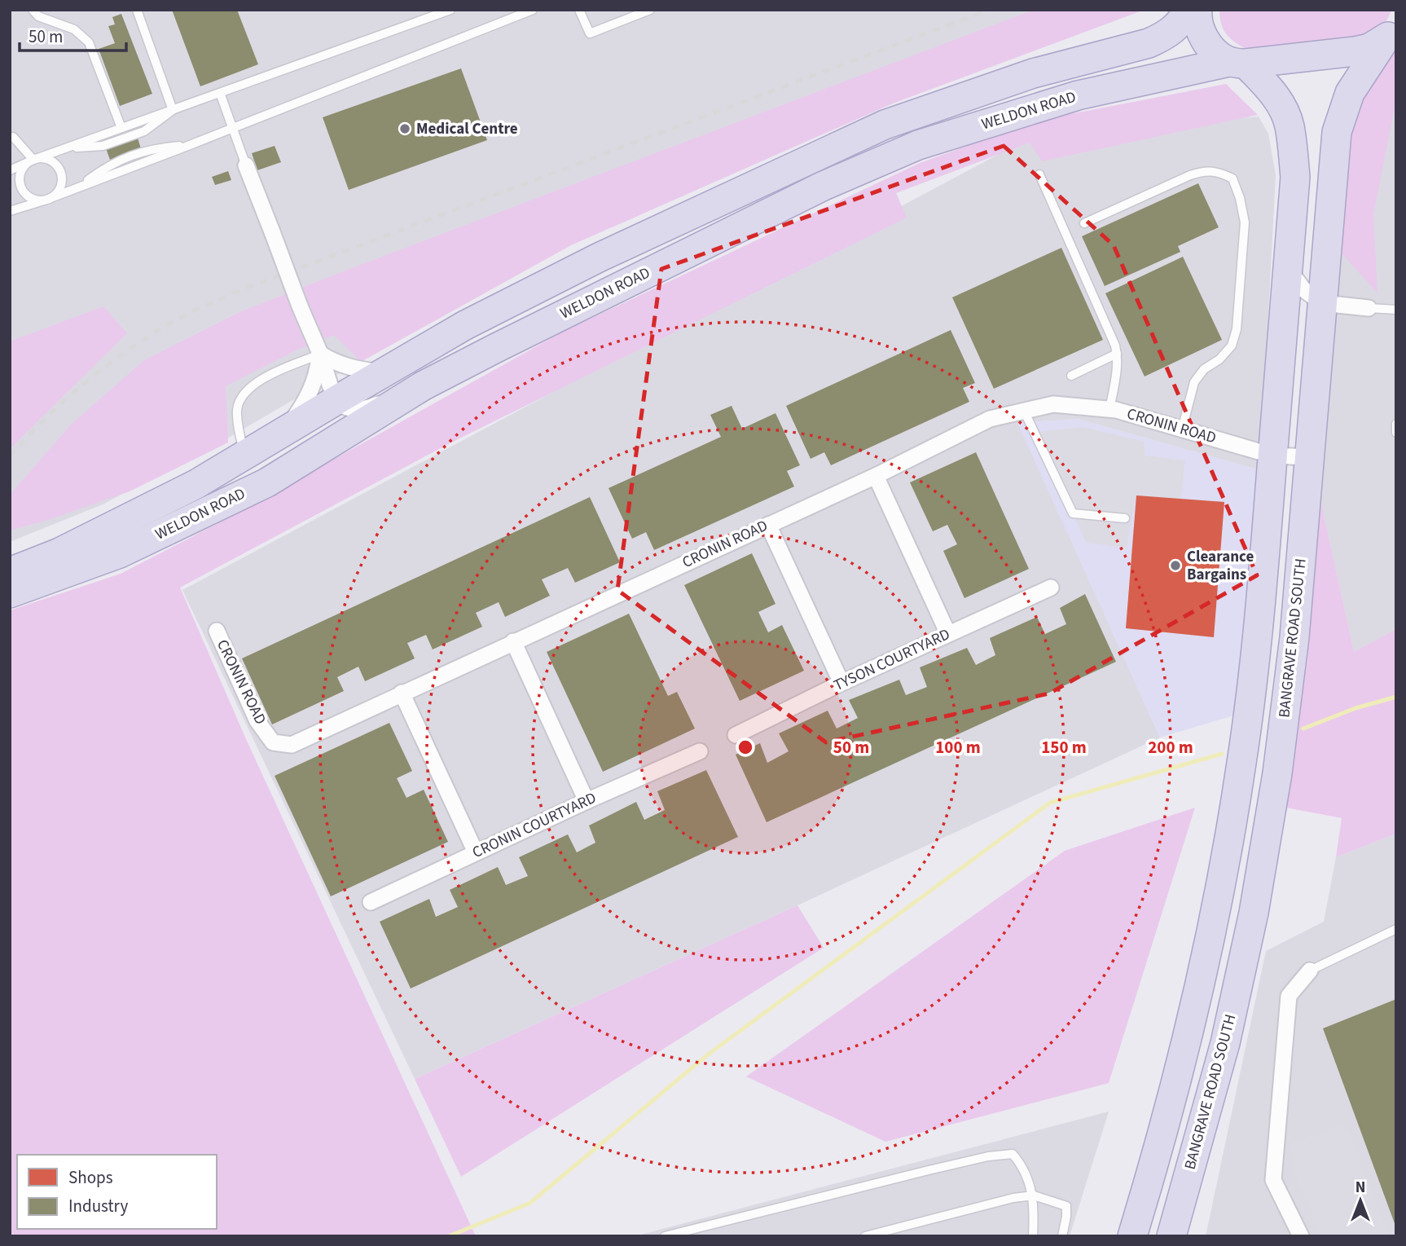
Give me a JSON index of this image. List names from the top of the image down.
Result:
{
  "streets": {
    "highway": ["WELDON ROAD", "BANGRAVE ROAD SOUTH"],
    "street": ["CRONIN ROAD", "TYSON COURTYARD", "CRONIN COURTYARD"]
  },
  "crossings": [
    ["WELDON ROAD", "BANGRAVE ROAD SOUTH"],
    ["CRONIN ROAD", "BANGRAVE ROAD SOUTH"]
  ],
  "places": ["Medical Centre", "Clearance Bargains"],
  "legend": ["Shops", "Industry"],
  "scale_bar": "50 m",
  "north": "top",
  "rings": [
    "50 m",
    "100 m",
    "150 m",
    "200 m"
  ]
}
